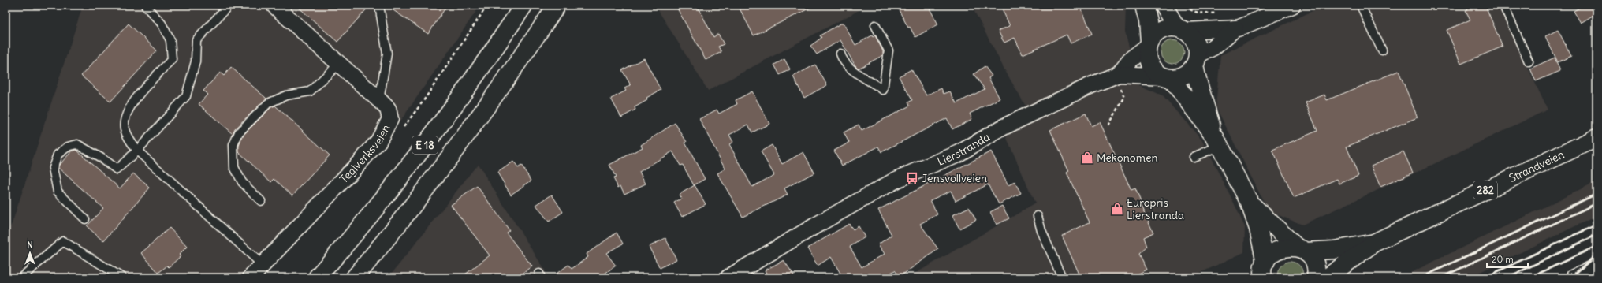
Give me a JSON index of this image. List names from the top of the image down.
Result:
{
  "streets": {
    "main road": ["E 18", "Strandveien", "282"],
    "street": ["Lierstranda", "Teglverksveien"]
  },
  "crossings": [
    ["Strandveien", "282"]
  ],
  "places": {
    "shop": ["Mekonomen", "Europris Lierstranda"],
    "bus stop": ["Jensvollveien"]
  },
  "scale_bar": "20 m",
  "north": "top"
}
